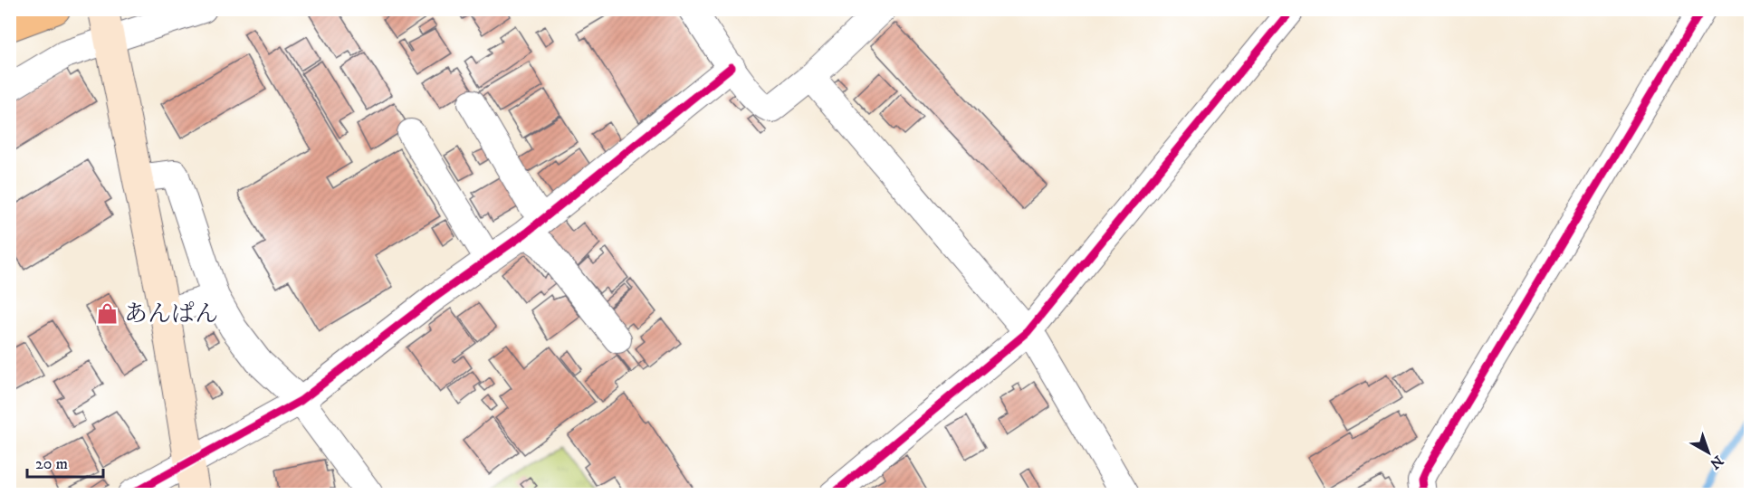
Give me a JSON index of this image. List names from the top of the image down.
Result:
{
  "places": {
    "shop": ["あんぱん"]
  },
  "scale_bar": "20 m",
  "north": "bottom right"
}
